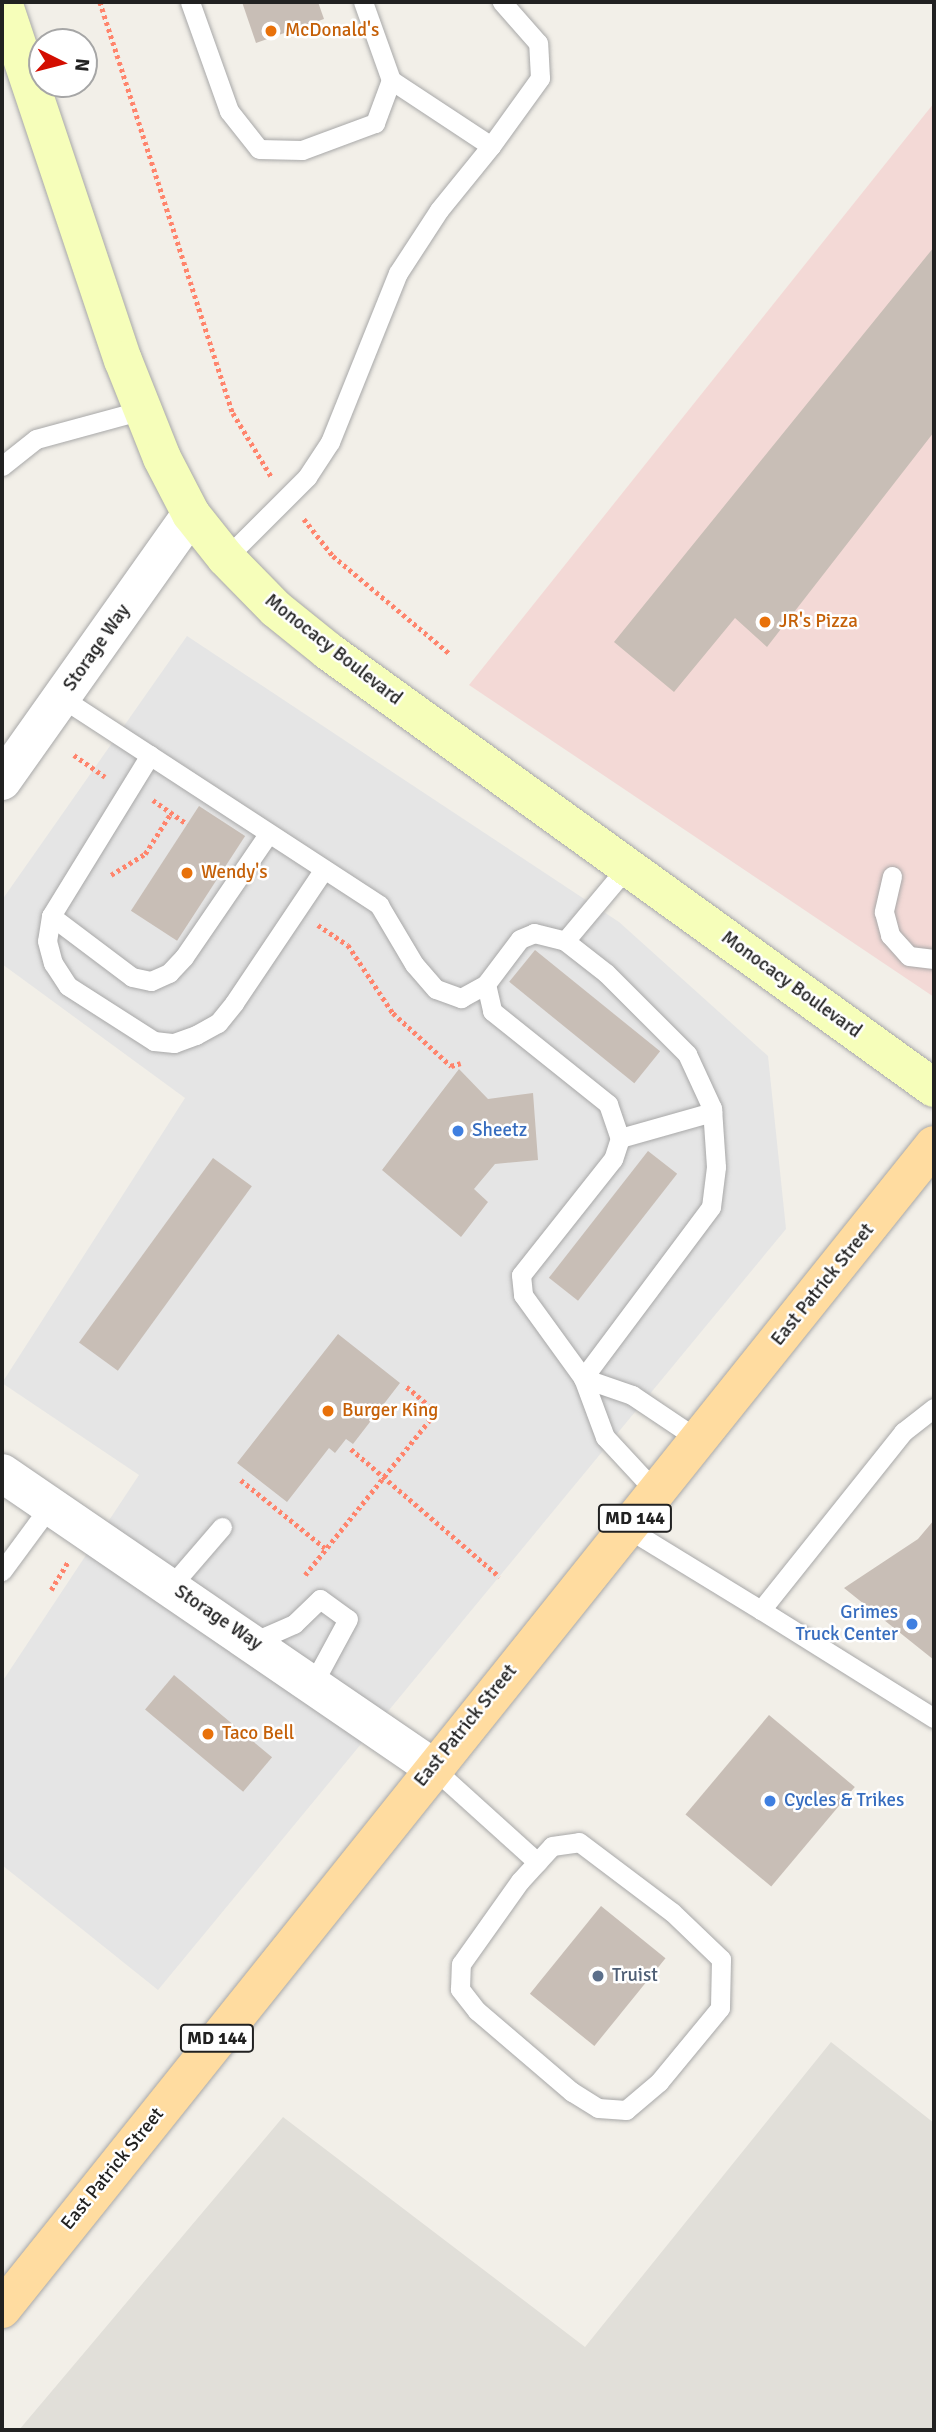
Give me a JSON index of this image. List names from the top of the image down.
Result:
{
  "streets": {
    "main road": ["Monocacy Boulevard", "East Patrick Street", "MD 144"],
    "street": ["Storage Way"]
  },
  "crossings": [
    ["Storage Way", "Monocacy Boulevard"],
    ["Storage Way", "East Patrick Street"]
  ],
  "places": [
    "McDonald's",
    "JR's Pizza",
    "Wendy's",
    "Sheetz",
    "Burger King",
    "Grimes Truck Center",
    "Taco Bell",
    "Cycles & Trikes",
    "Truist"
  ],
  "north": "right"
}
